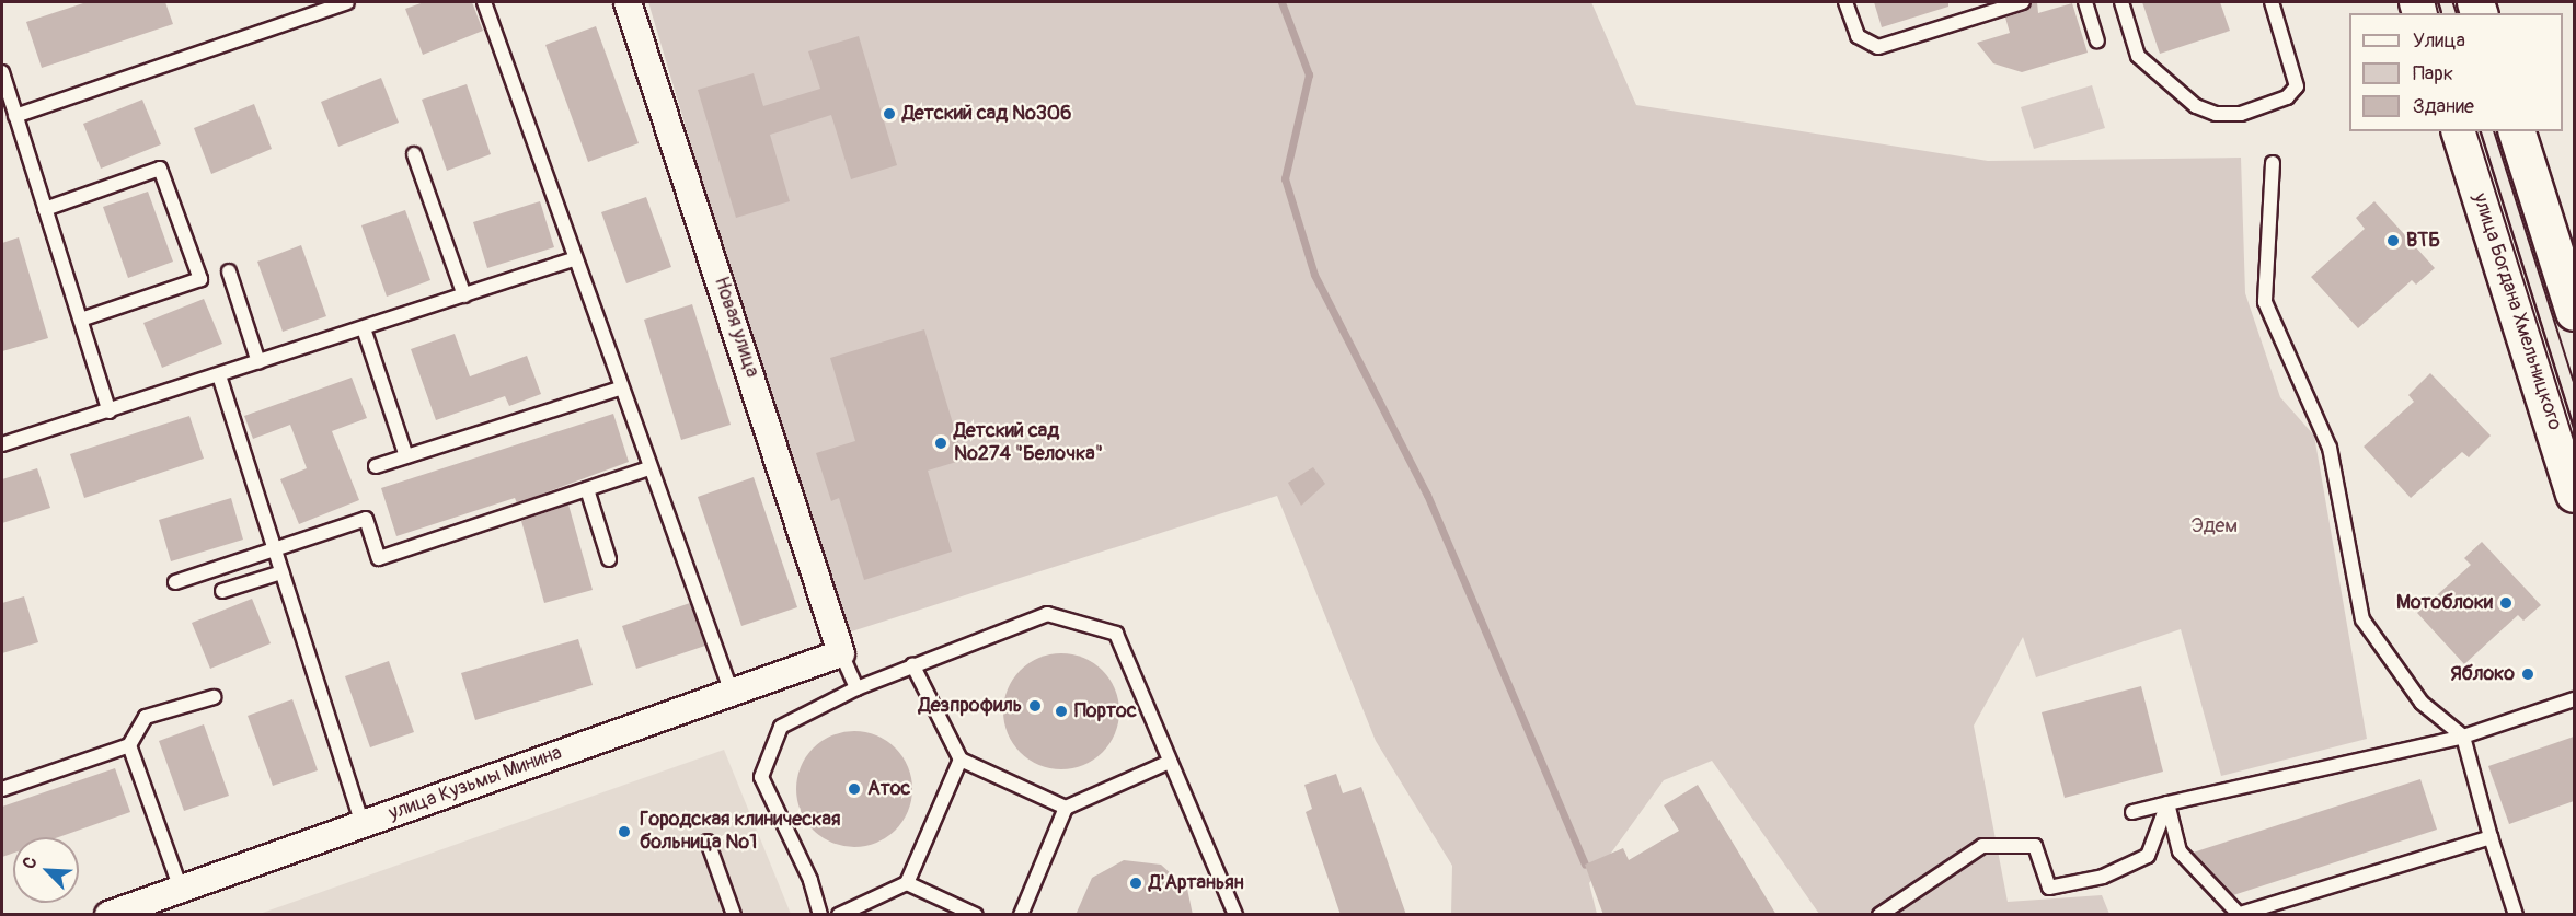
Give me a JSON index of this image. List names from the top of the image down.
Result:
{
  "streets": {
    "highway": ["улица Богдана Хмельницкого"],
    "street": ["Новая улица", "улица Кузьмы Минина"]
  },
  "crossings": [
    ["Новая улица", "улица Кузьмы Минина"]
  ],
  "parks": ["Эдем"],
  "places": [
    "Детский сад №306",
    "ВТБ",
    "Детский сад №274 \"Белочка\"",
    "Мотоблоки",
    "Яблоко",
    "Дезпрофиль",
    "Портос",
    "Атос",
    "Городская клиническая больница №1",
    "Д'Артаньян"
  ],
  "legend": ["Улица", "Парк", "Здание"],
  "north": "top left"
}
